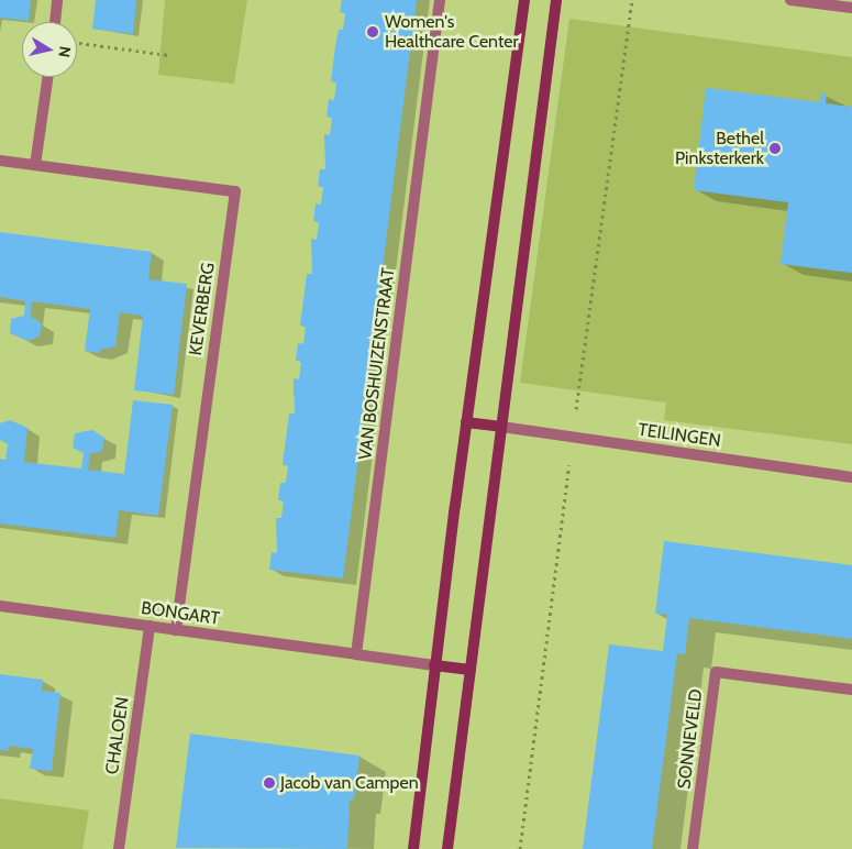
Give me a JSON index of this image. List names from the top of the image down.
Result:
{
  "streets": {
    "street": [
      "KEVERBERG",
      "VAN BOSHUIZENSTRAAT",
      "TEILINGEN",
      "BONGART",
      "CHALOEN",
      "SONNEVELD"
    ]
  },
  "crossings": [
    ["KEVERBERG", "BONGART"],
    ["VAN BOSHUIZENSTRAAT", "BONGART"],
    ["BONGART", "CHALOEN"]
  ],
  "places": ["Women's Healthcare Center", "Bethel Pinksterkerk", "Jacob van Campen"],
  "north": "right"
}
